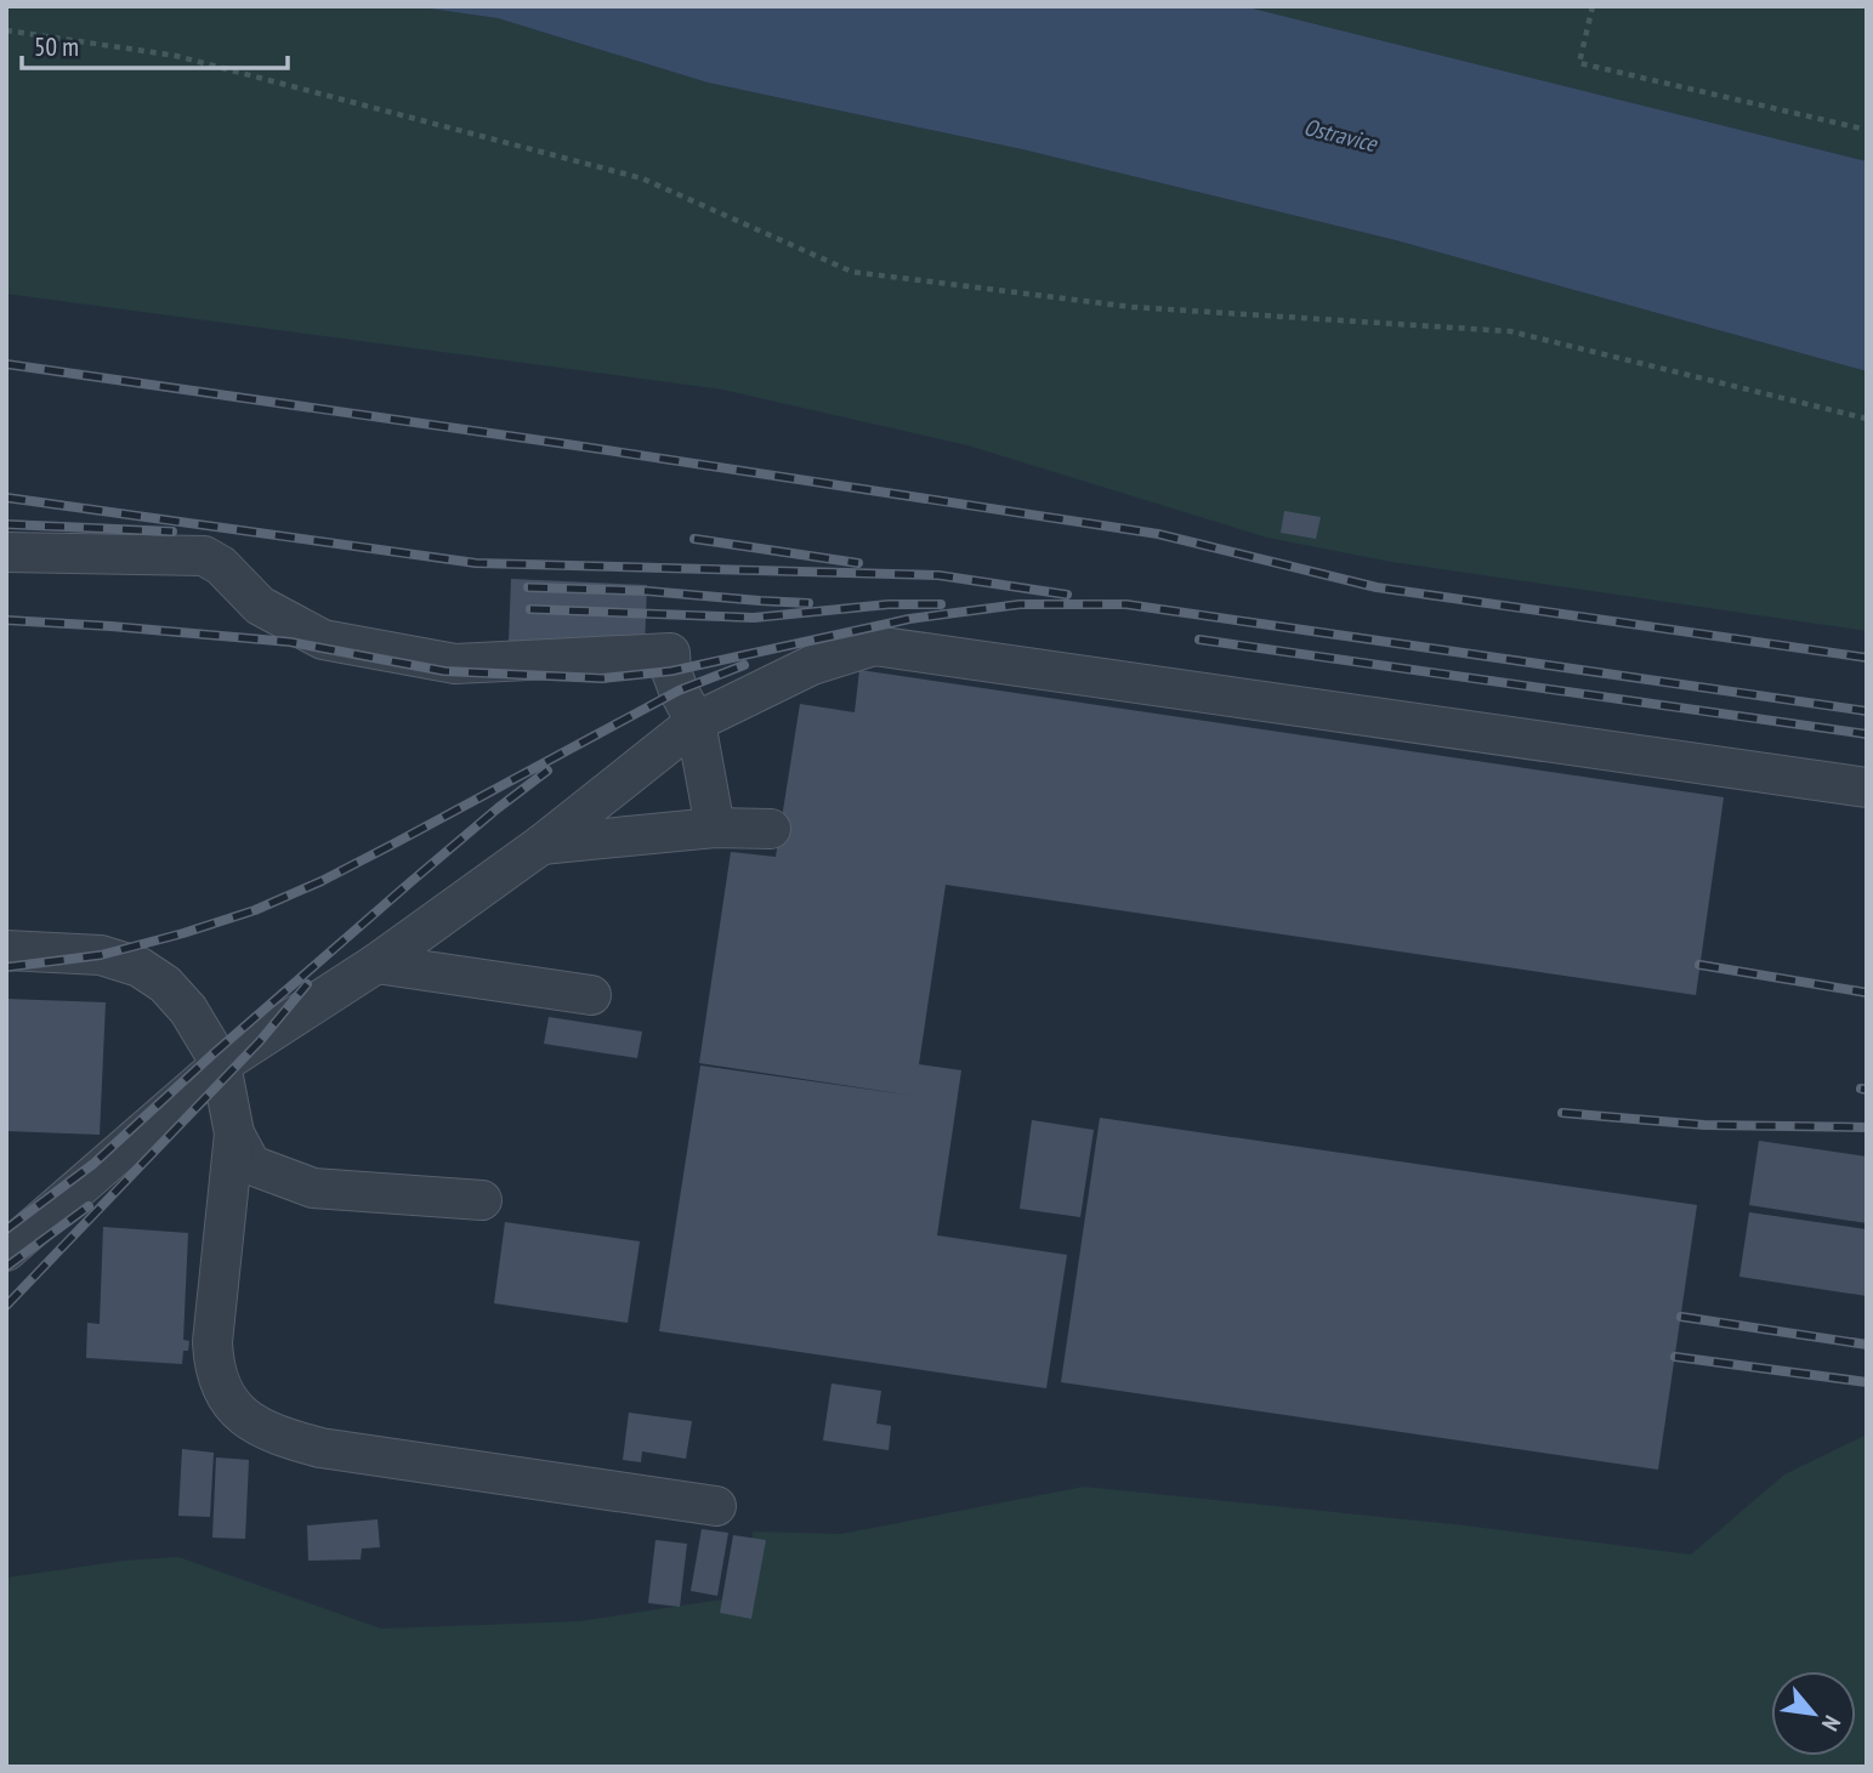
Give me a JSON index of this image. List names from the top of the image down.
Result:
{
  "water": ["Ostravice"],
  "scale_bar": "50 m",
  "north": "bottom right"
}
